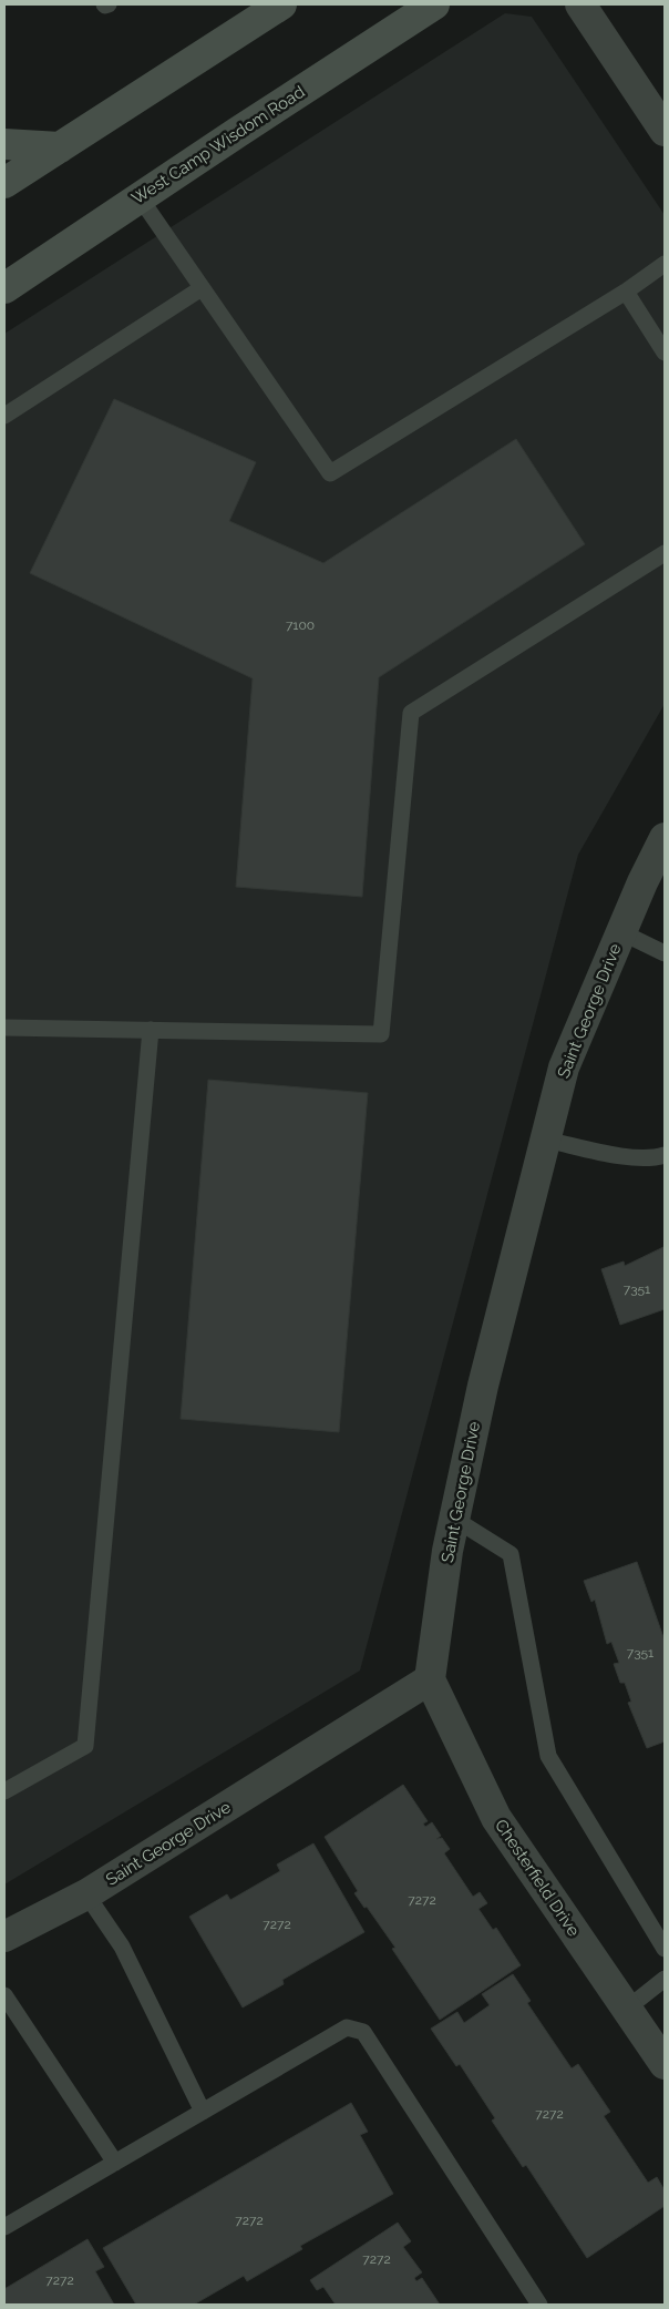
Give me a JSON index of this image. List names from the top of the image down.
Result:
{
  "streets": {
    "main road": ["West Camp Wisdom Road"],
    "street": ["Saint George Drive", "Chesterfield Drive"]
  },
  "crossings": [
    ["Saint George Drive", "Chesterfield Drive"]
  ],
  "house_numbers": [
    "7100",
    "7351",
    "7351",
    "7272",
    "7272",
    "7272",
    "7272",
    "7272",
    "7272"
  ]
}
